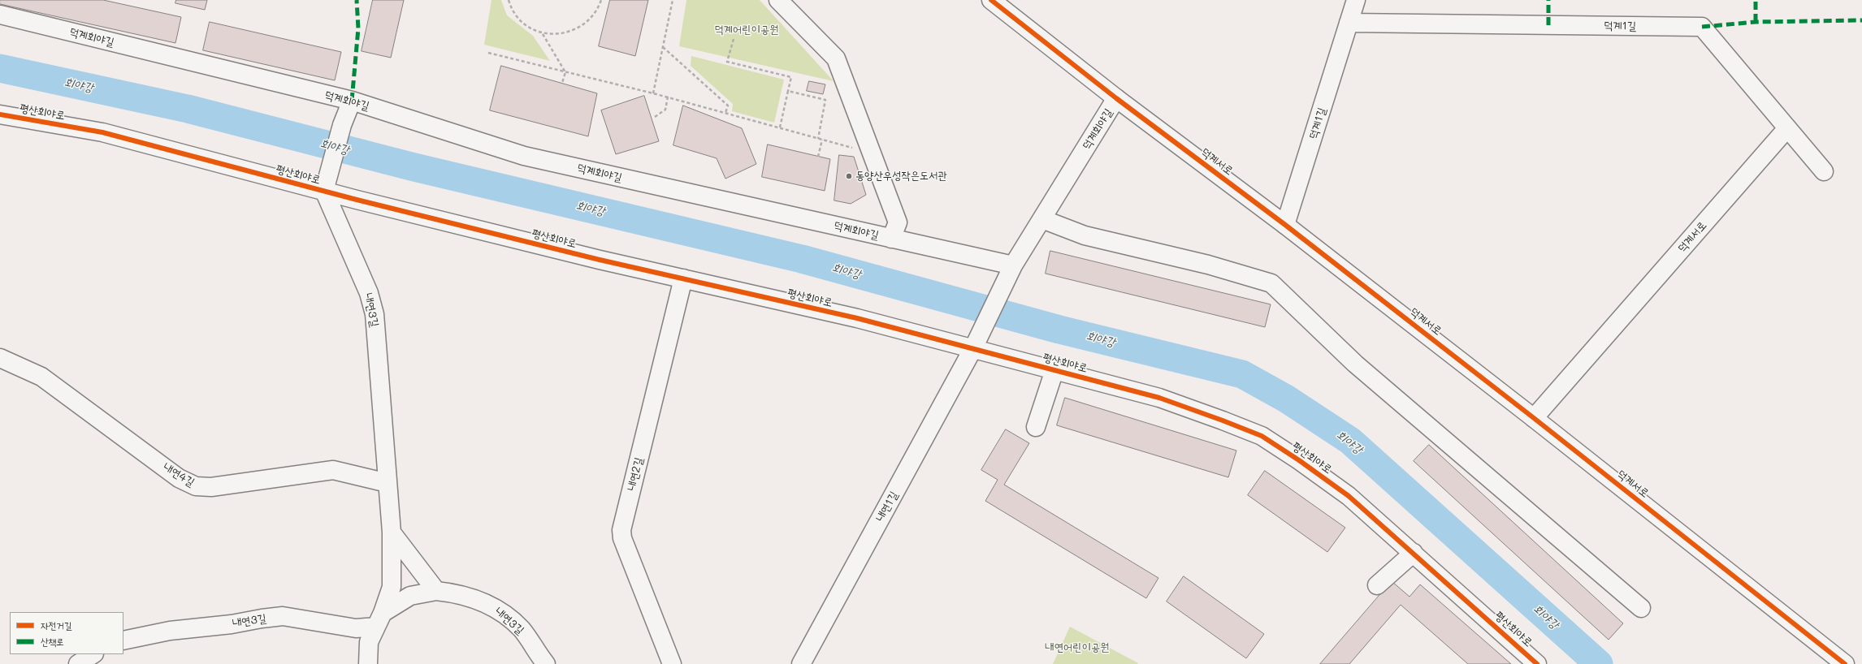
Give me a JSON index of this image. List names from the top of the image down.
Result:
{
  "streets": {
    "street": [
      "덕계1길",
      "덕계회야길",
      "평산회야로",
      "덕계서로",
      "내연3길",
      "내연2길",
      "내연4길",
      "내연1길"
    ]
  },
  "crossings": [
    ["덕계1길", "덕계서로"],
    ["덕계회야길", "덕계서로"],
    ["덕계회야길", "내연1길"],
    ["평산회야로", "내연3길"],
    ["평산회야로", "내연2길"],
    ["평산회야로", "내연1길"],
    ["내연3길", "내연4길"]
  ],
  "water": ["회야강"],
  "parks": ["덕계어린이공원", "내연어린이공원"],
  "places": ["동양산우성작은도서관"],
  "legend": ["자전거길", "산책로"]
}
